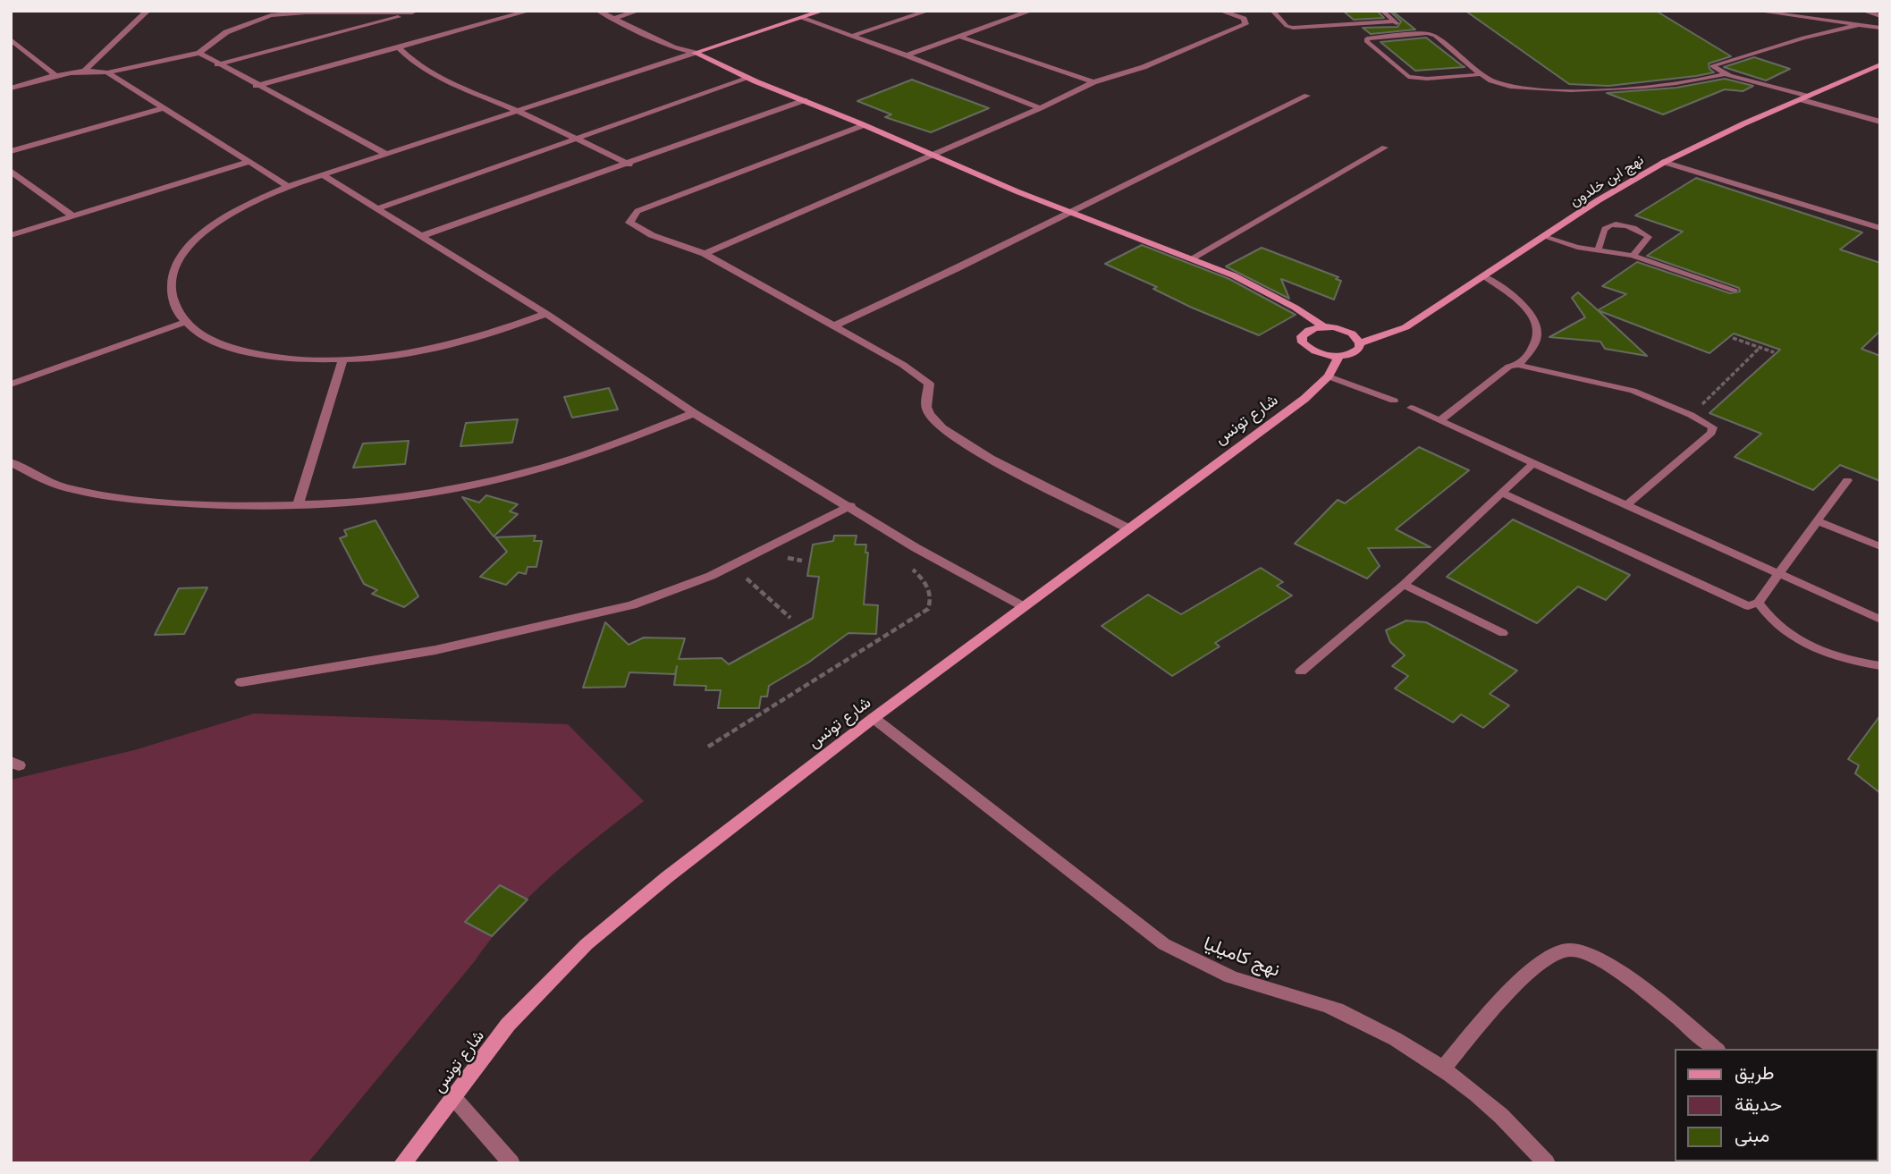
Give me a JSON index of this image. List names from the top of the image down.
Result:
{
  "streets": {
    "street": ["نهج ابن خلدون", "شارع تونس", "نهج كاميليا"]
  },
  "crossings": [
    ["نهج ابن خلدون", "شارع تونس"],
    ["شارع تونس", "نهج كاميليا"]
  ],
  "legend": ["طريق", "حديقة", "مبنى"]
}
